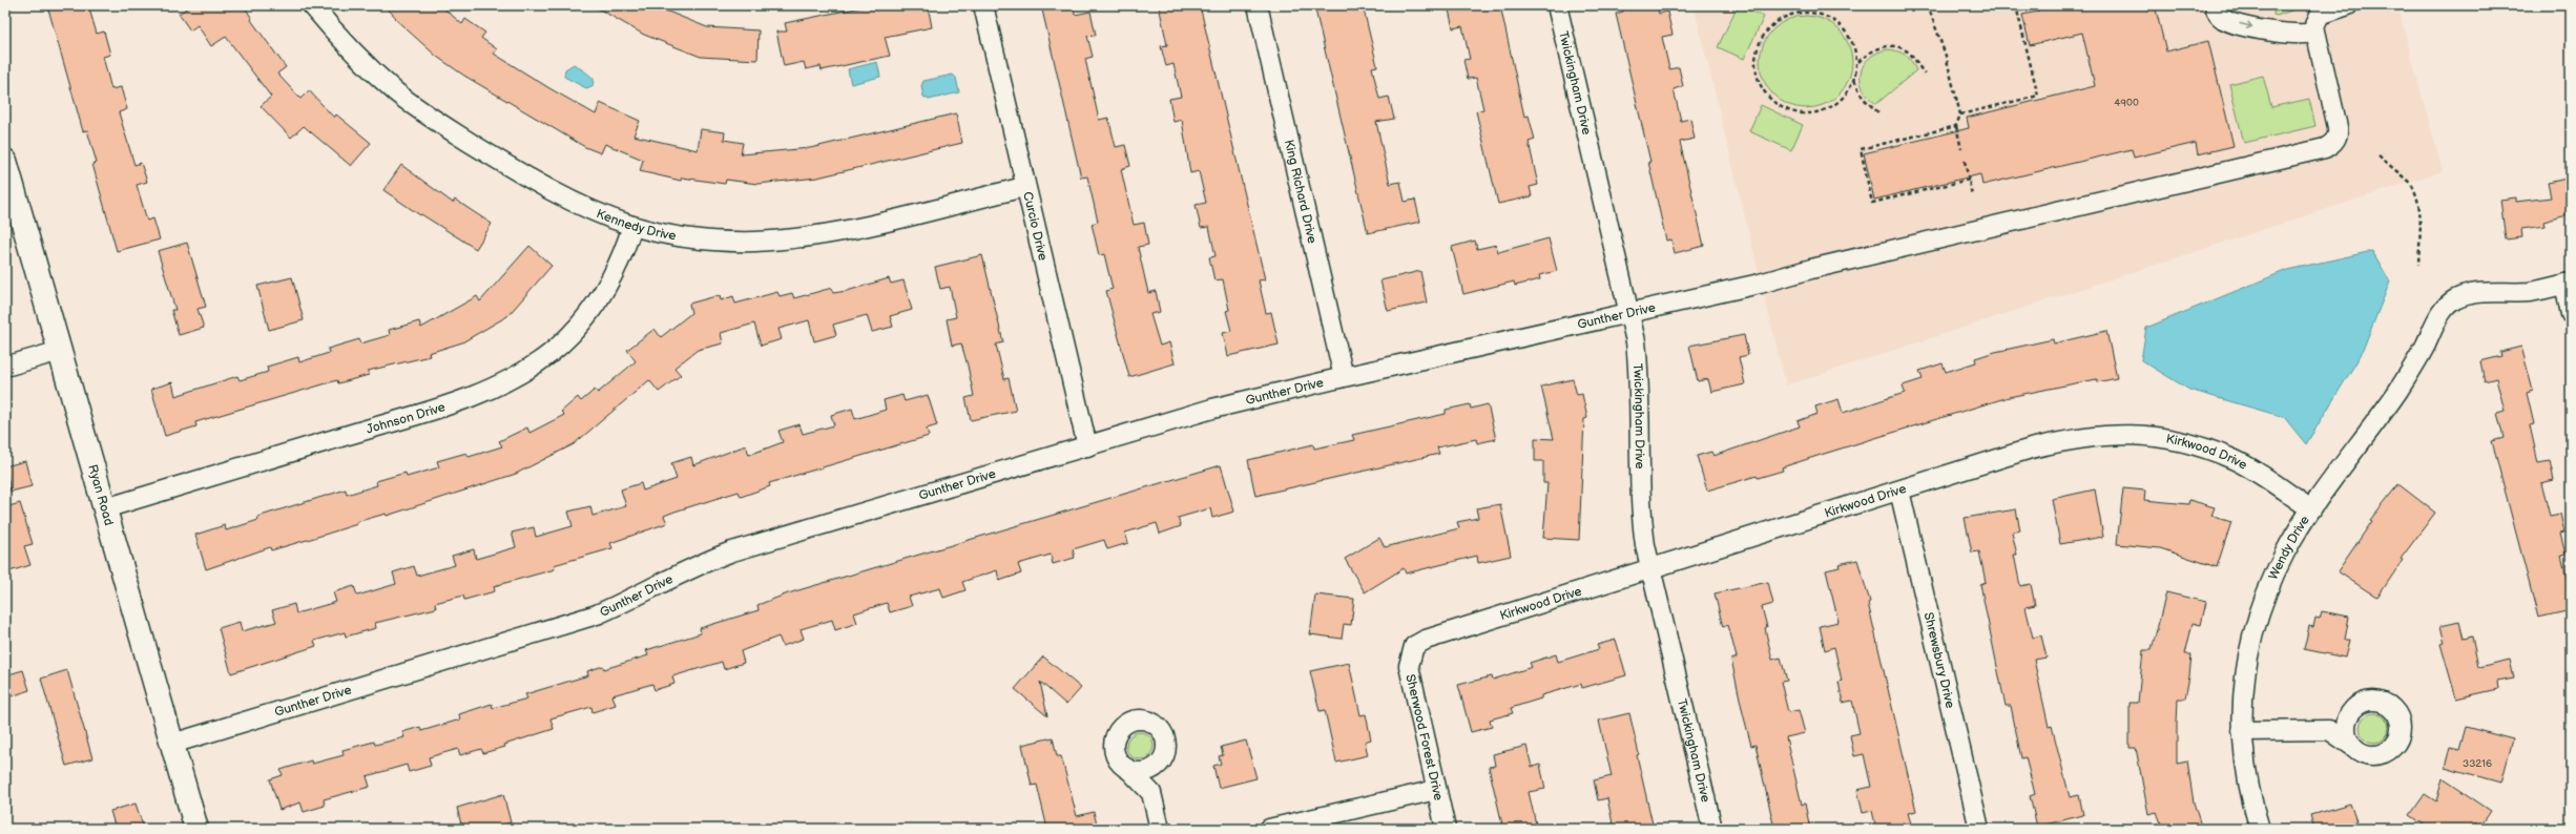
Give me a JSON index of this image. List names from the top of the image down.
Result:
{
  "streets": {
    "main road": ["Ryan Road"],
    "street": [
      "Twickingham Drive",
      "King Richard Drive",
      "Kennedy Drive",
      "Curcio Drive",
      "Gunther Drive",
      "Johnson Drive",
      "Kirkwood Drive",
      "Wendy Drive",
      "Shrewsbury Drive",
      "Sherwood Forest Drive"
    ]
  },
  "crossings": [
    ["Twickingham Drive", "Gunther Drive"],
    ["Twickingham Drive", "Kirkwood Drive"],
    ["King Richard Drive", "Gunther Drive"],
    ["Kennedy Drive", "Curcio Drive"],
    ["Kennedy Drive", "Johnson Drive"],
    ["Curcio Drive", "Gunther Drive"],
    ["Gunther Drive", "Ryan Road"],
    ["Johnson Drive", "Ryan Road"],
    ["Kirkwood Drive", "Wendy Drive"],
    ["Kirkwood Drive", "Shrewsbury Drive"],
    ["Kirkwood Drive", "Sherwood Forest Drive"]
  ],
  "house_numbers": ["4900", "33216"]
}
